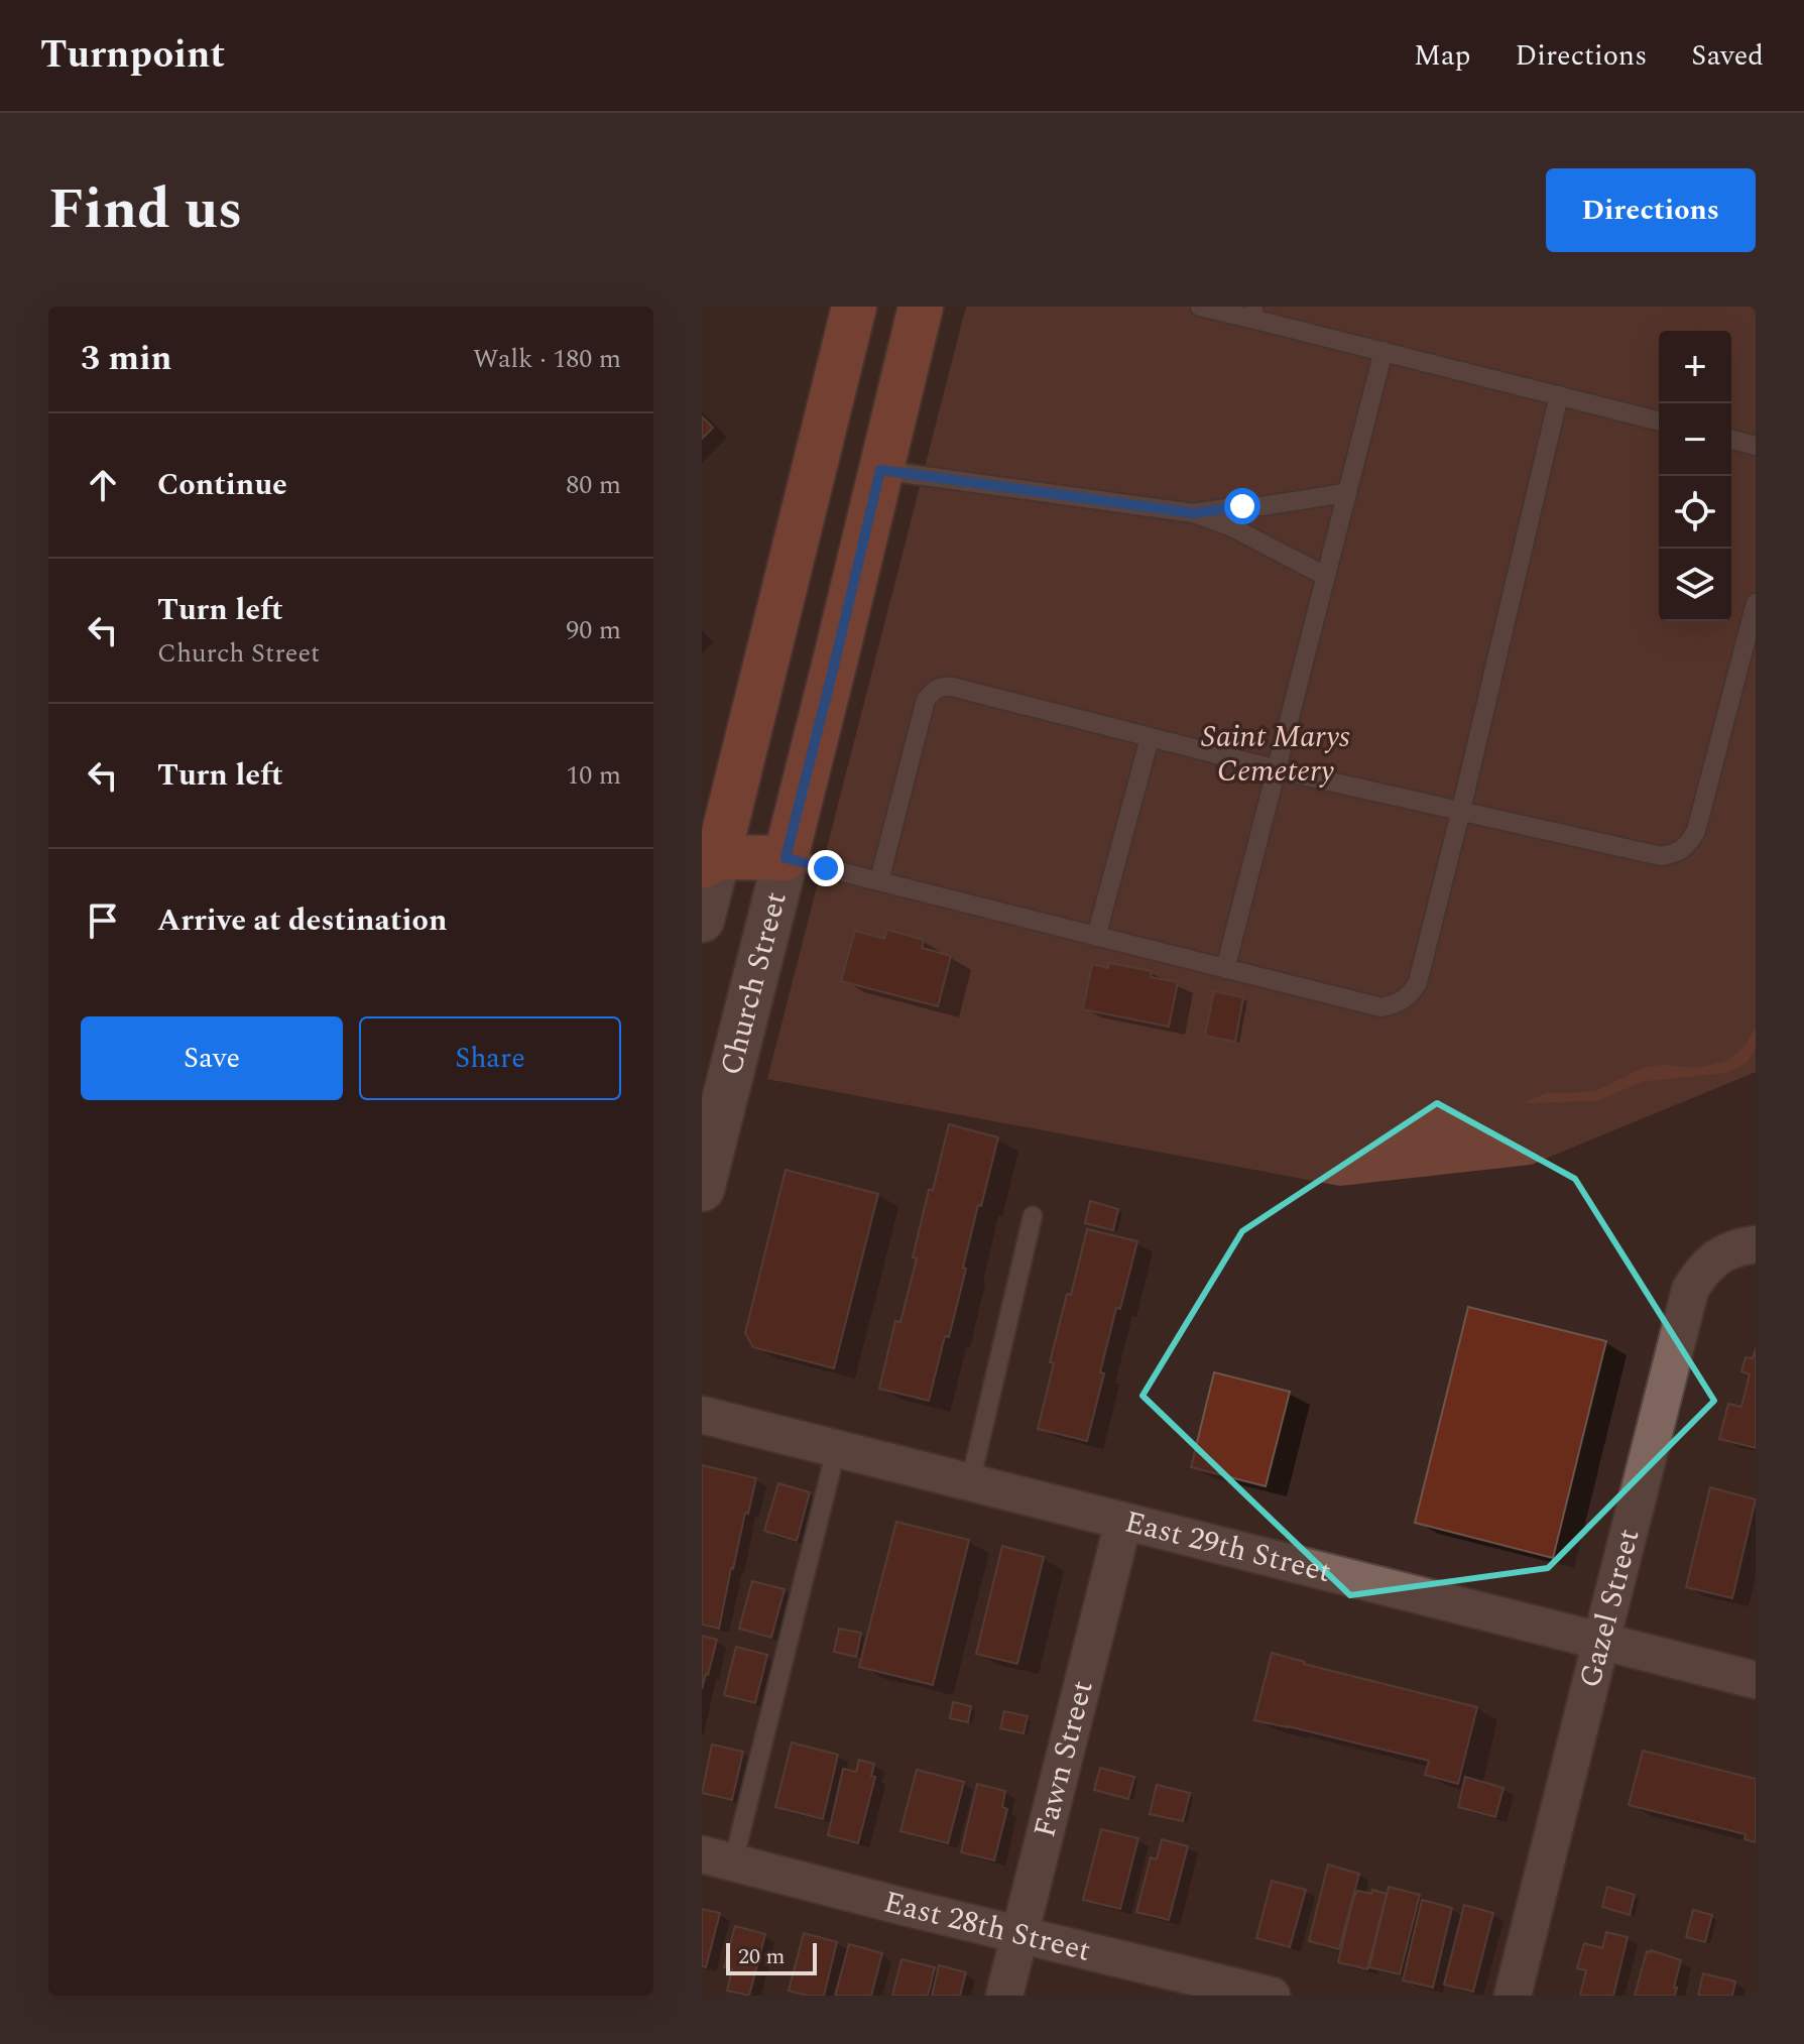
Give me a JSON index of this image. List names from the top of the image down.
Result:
{
  "streets": {
    "main road": ["Church Street"],
    "street": [
      "East 29th Street",
      "Gazel Street",
      "Fawn Street",
      "East 28th Street"
    ]
  },
  "crossings": [
    ["East 29th Street", "Gazel Street"],
    ["East 29th Street", "Fawn Street"],
    ["Fawn Street", "East 28th Street"]
  ],
  "parks": ["Saint Marys Cemetery"],
  "scale_bar": "20 m",
  "page": {
    "header": "Turnpoint",
    "nav": ["Map", "Directions", "Saved"],
    "title": "Find us",
    "buttons": [
      "Directions",
      ["Save", "Share"]
    ],
    "heading": ["3 min", "Walk · 180 m"],
    "map_buttons": ["+", "−"],
    "list": [
      ["Continue", "80 m"],
      ["Turn left", "Church Street", "90 m"],
      ["Turn left", "10 m"],
      "Arrive at destination"
    ],
    "scale": "20 m"
  }
}
